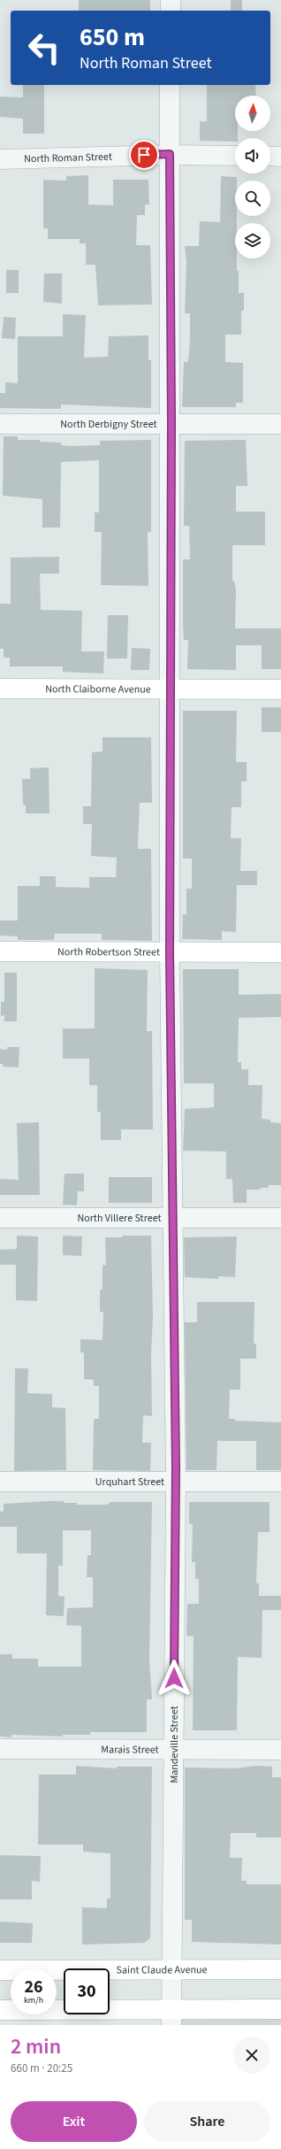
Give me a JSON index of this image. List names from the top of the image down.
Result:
{
  "streets": {
    "main road": ["North Claiborne Avenue", "North Robertson Street", "Saint Claude Avenue"],
    "street": [
      "North Roman Street",
      "North Derbigny Street",
      "North Villere Street",
      "Urquhart Street",
      "Mandeville Street",
      "Marais Street"
    ]
  },
  "crossings": [
    ["North Roman Street", "Mandeville Street"],
    ["North Derbigny Street", "Mandeville Street"],
    ["North Claiborne Avenue", "Mandeville Street"],
    ["North Robertson Street", "Mandeville Street"],
    ["North Villere Street", "Mandeville Street"],
    ["Urquhart Street", "Mandeville Street"],
    ["Mandeville Street", "Marais Street"],
    ["Mandeville Street", "Saint Claude Avenue"]
  ],
  "north": "top",
  "page": {
    "turn": ["650 m", "North Roman Street"],
    "speed": "26 km/h",
    "limit": "30",
    "heading": ["2 min", "660 m · 20:25"],
    "buttons": ["Exit", "Share"]
  }
}
